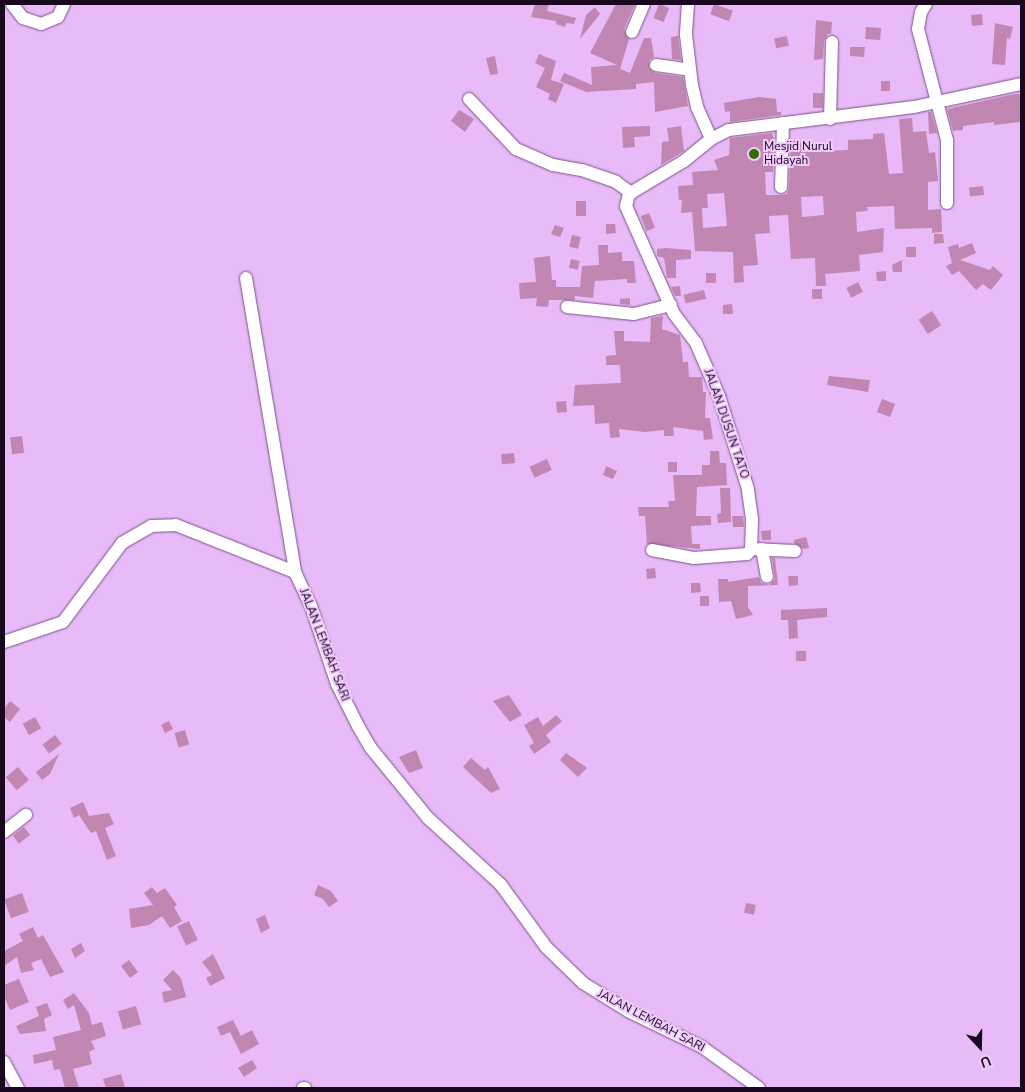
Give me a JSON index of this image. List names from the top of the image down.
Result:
{
  "streets": {
    "street": ["JALAN DUSUN TATO", "JALAN LEMBAH SARI"]
  },
  "places": ["Mesjid Nurul Hidayah"],
  "north": "bottom"
}
